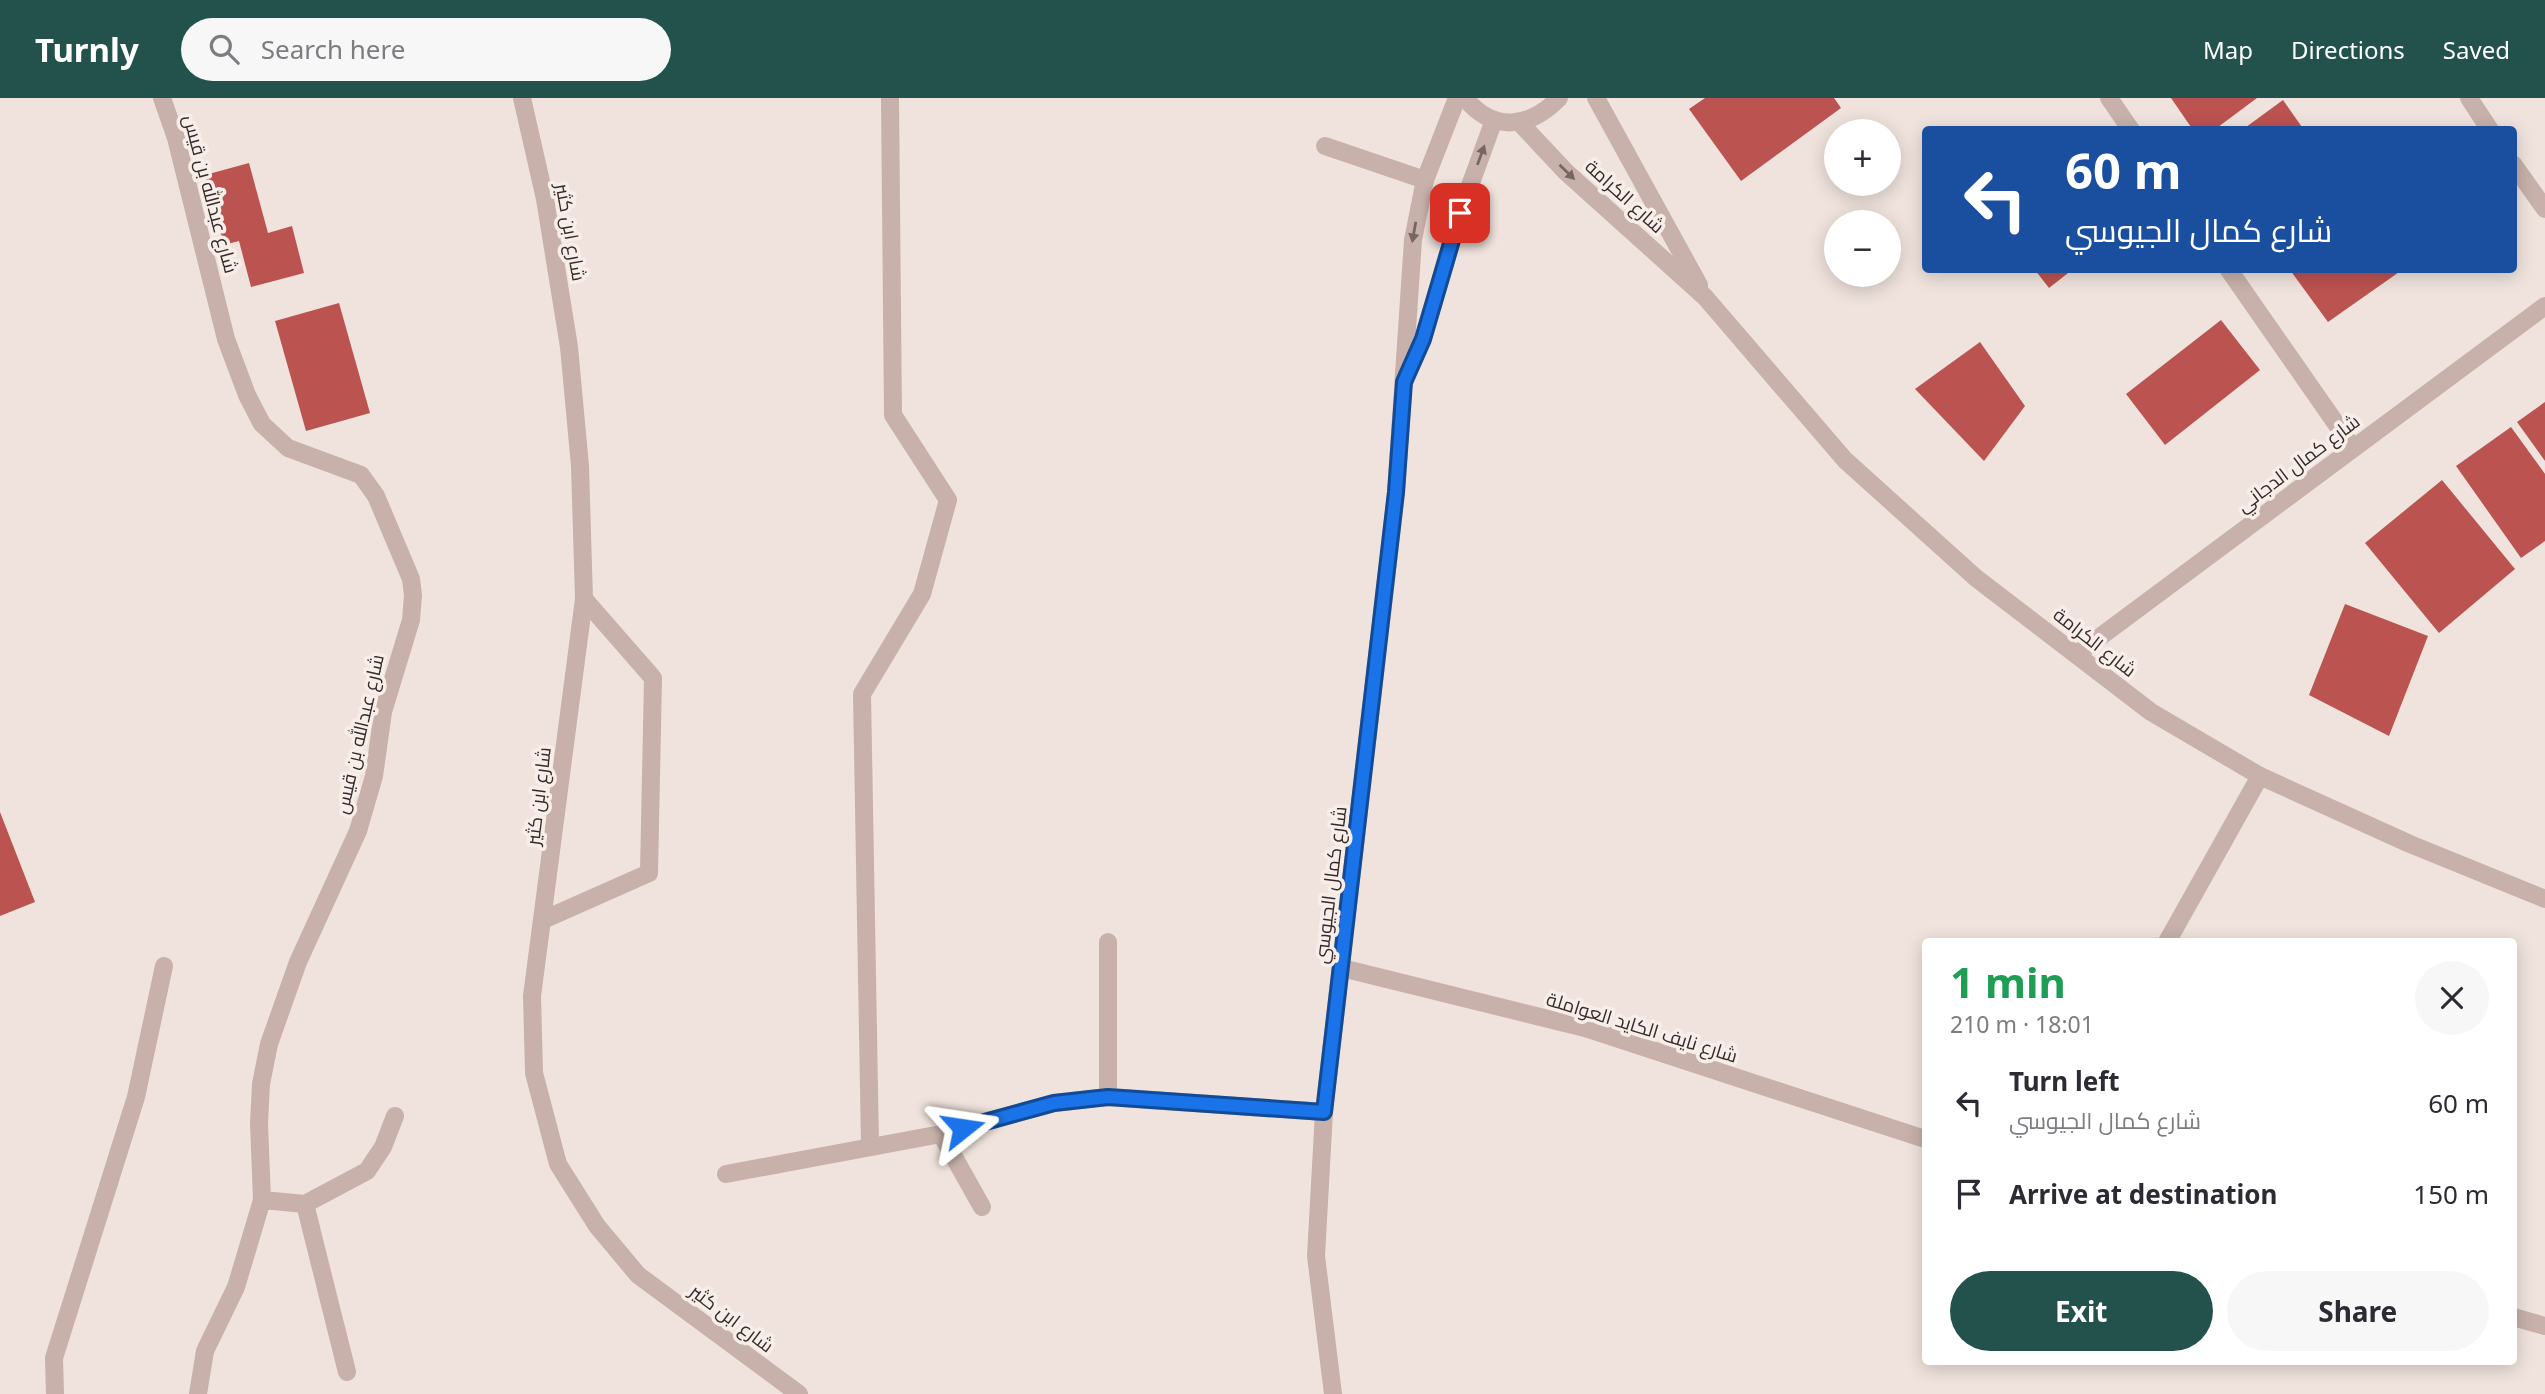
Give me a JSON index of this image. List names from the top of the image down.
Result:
{
  "streets": {
    "street": [
      "شارع عبدالله بن قيس",
      "شارع الكرامة",
      "شارع ابن كثير",
      "شارع كمال الدجاني",
      "شارع كمال الجيوسي",
      "شارع نايف الكايد العواملة"
    ]
  },
  "crossings": [
    ["شارع الكرامة", "شارع كمال الدجاني"],
    ["شارع كمال الجيوسي", "شارع نايف الكايد العواملة"]
  ],
  "page": {
    "header": "Turnly",
    "search": "Search here",
    "nav": ["Map", "Directions", "Saved"],
    "map_buttons": ["+", "−"],
    "turn": ["60 m", "شارع كمال الجيوسي"],
    "heading": ["1 min", "210 m · 18:01"],
    "list": [
      {
        "name": "Turn left",
        "note": "شارع كمال الجيوسي",
        "value": "60 m"
      },
      {
        "name": "Arrive at destination",
        "value": "150 m"
      }
    ],
    "buttons": ["Exit", "Share"]
  }
}
